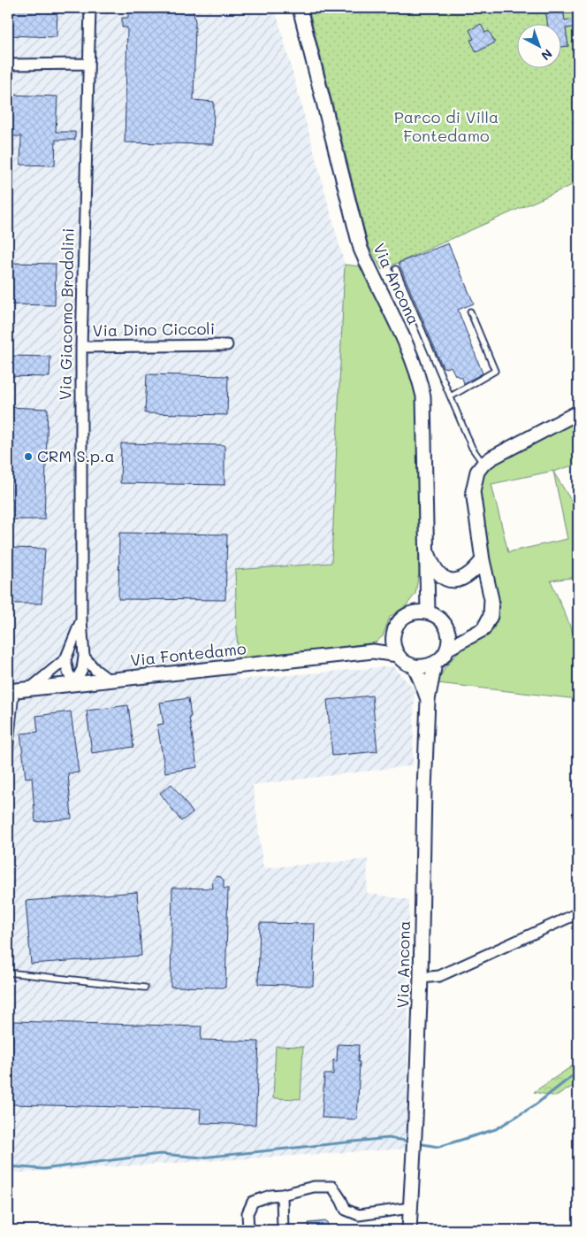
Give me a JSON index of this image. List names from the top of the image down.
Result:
{
  "streets": {
    "main road": ["Via Ancona", "Via Fontedamo"],
    "street": ["Via Giacomo Brodolini", "Via Dino Ciccoli"]
  },
  "crossings": [
    ["Via Ancona", "Via Fontedamo"],
    ["Via Giacomo Brodolini", "Via Dino Ciccoli"],
    ["Via Giacomo Brodolini", "Via Fontedamo"]
  ],
  "parks": ["Parco di Villa Fontedamo"],
  "places": ["CRM S.p.a"],
  "north": "bottom right"
}
